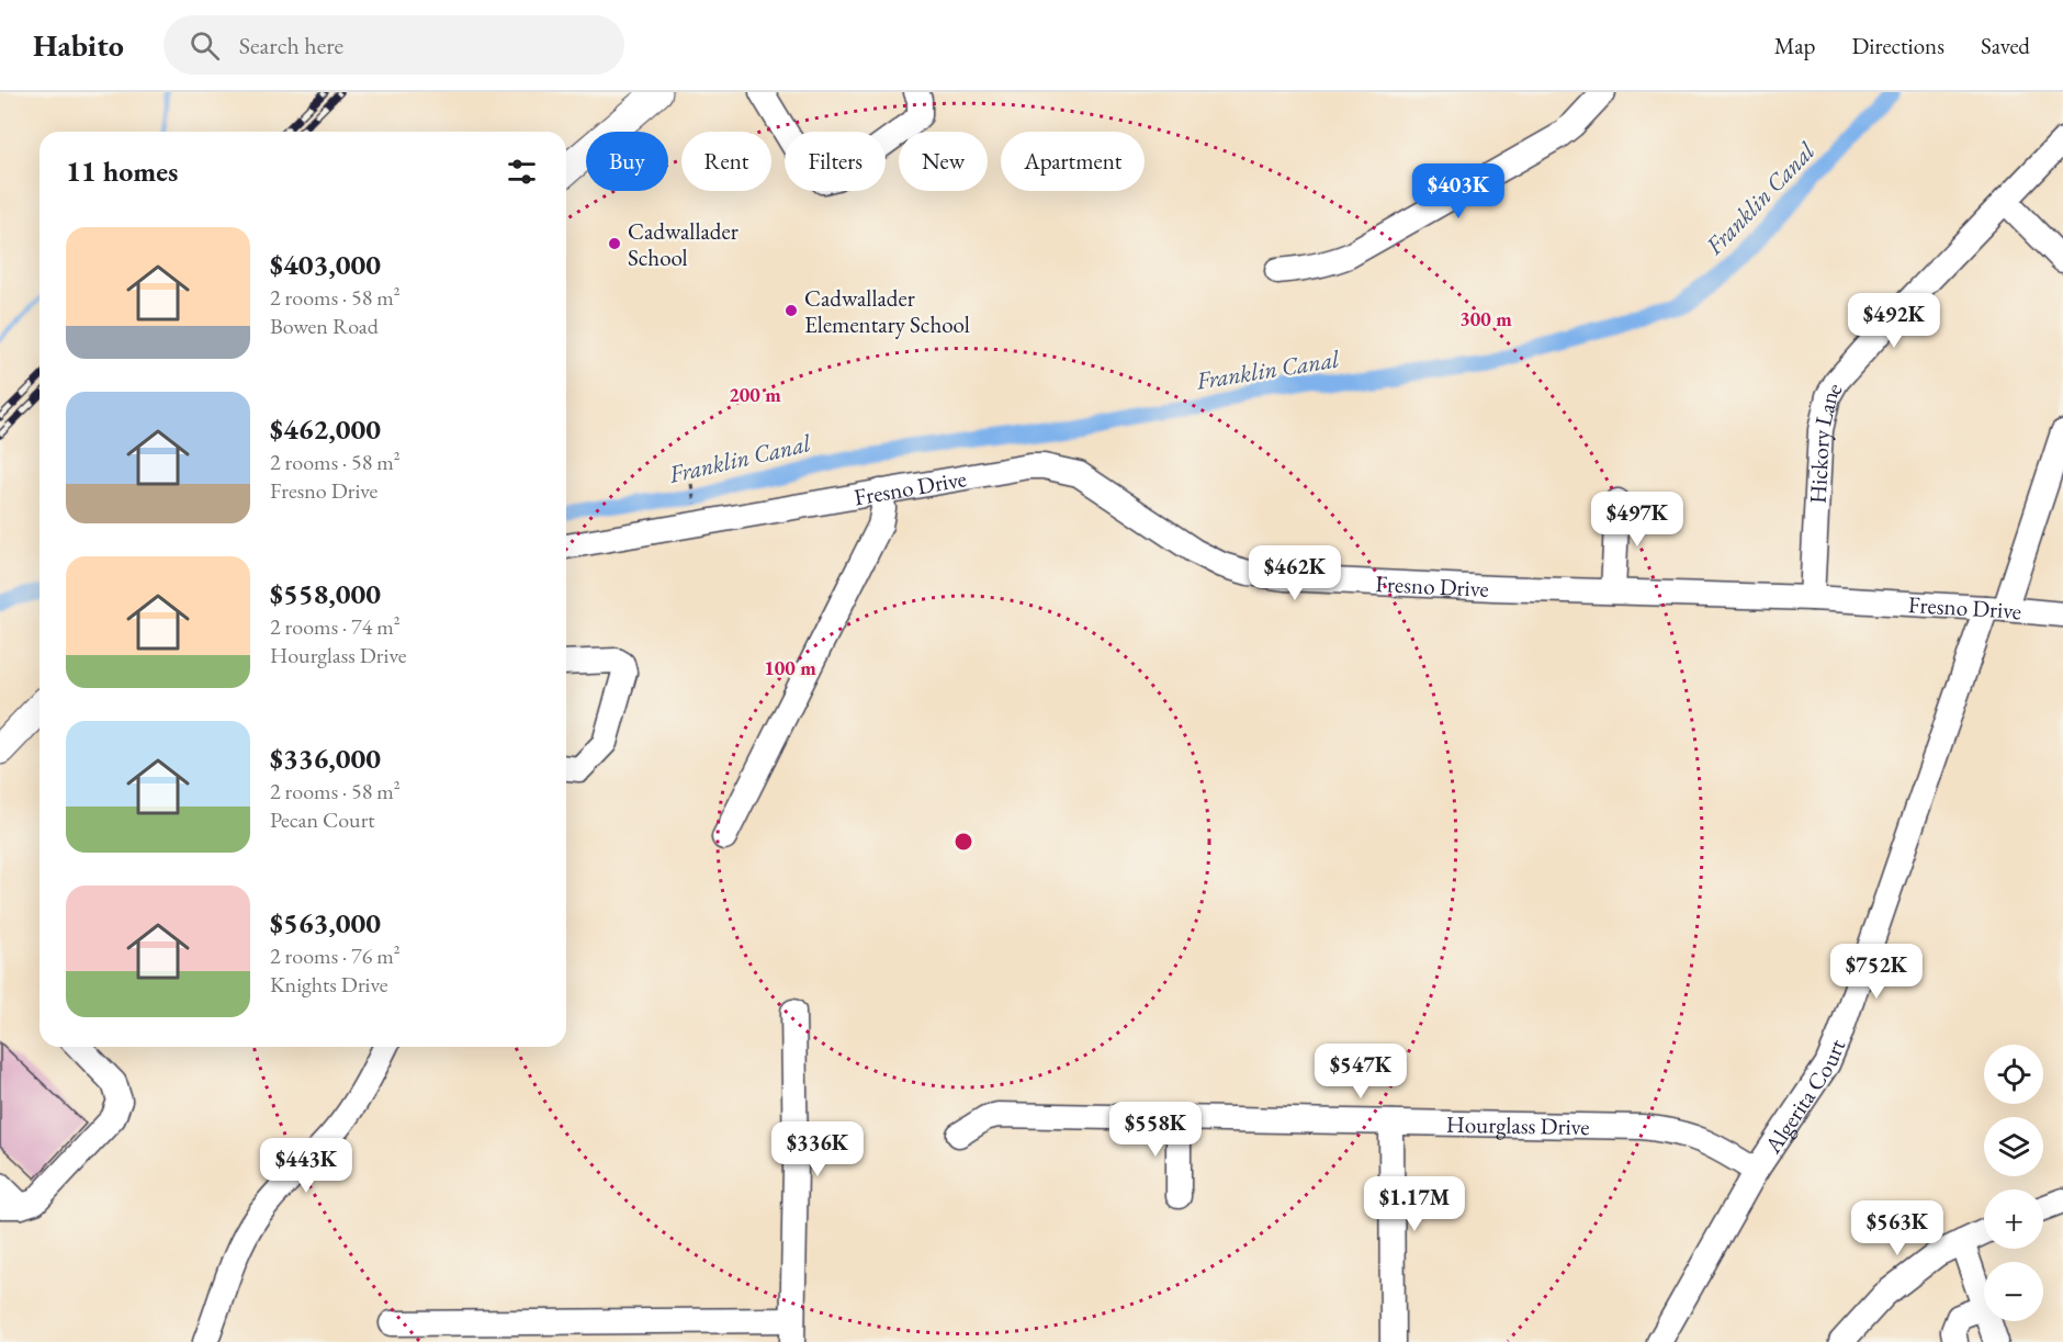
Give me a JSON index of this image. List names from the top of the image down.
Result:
{
  "streets": {
    "street": [
      "Hickory Lane",
      "Fresno Drive",
      "Algerita Court",
      "Hourglass Drive"
    ]
  },
  "crossings": [
    ["Hickory Lane", "Fresno Drive"],
    ["Fresno Drive", "Algerita Court"],
    ["Algerita Court", "Hourglass Drive"]
  ],
  "water": ["Franklin Canal"],
  "places": ["Cadwallader School", "Cadwallader Elementary School"],
  "page": {
    "header": "Habito",
    "search": "Search here",
    "nav": ["Map", "Directions", "Saved"],
    "chip": [
      "Buy",
      "Rent",
      "Filters",
      "New",
      "Apartment"
    ],
    "heading": "11 homes",
    "price": [
      "$403K",
      "$492K",
      "$497K",
      "$462K",
      "$752K",
      "$547K",
      "$558K",
      "$336K",
      "$443K",
      "$1.17M",
      "$563K"
    ],
    "list": [
      {
        "name": "$403,000",
        "note": "2 rooms · 58 m² · Bowen Road"
      },
      {
        "name": "$462,000",
        "note": "2 rooms · 58 m² · Fresno Drive"
      },
      {
        "name": "$558,000",
        "note": "2 rooms · 74 m² · Hourglass Drive"
      },
      {
        "name": "$336,000",
        "note": "2 rooms · 58 m² · Pecan Court"
      },
      {
        "name": "$563,000",
        "note": "2 rooms · 76 m² · Knights Drive"
      }
    ],
    "map_buttons": ["+", "−"]
  },
  "rings": ["300 m", "200 m", "100 m"]
}
